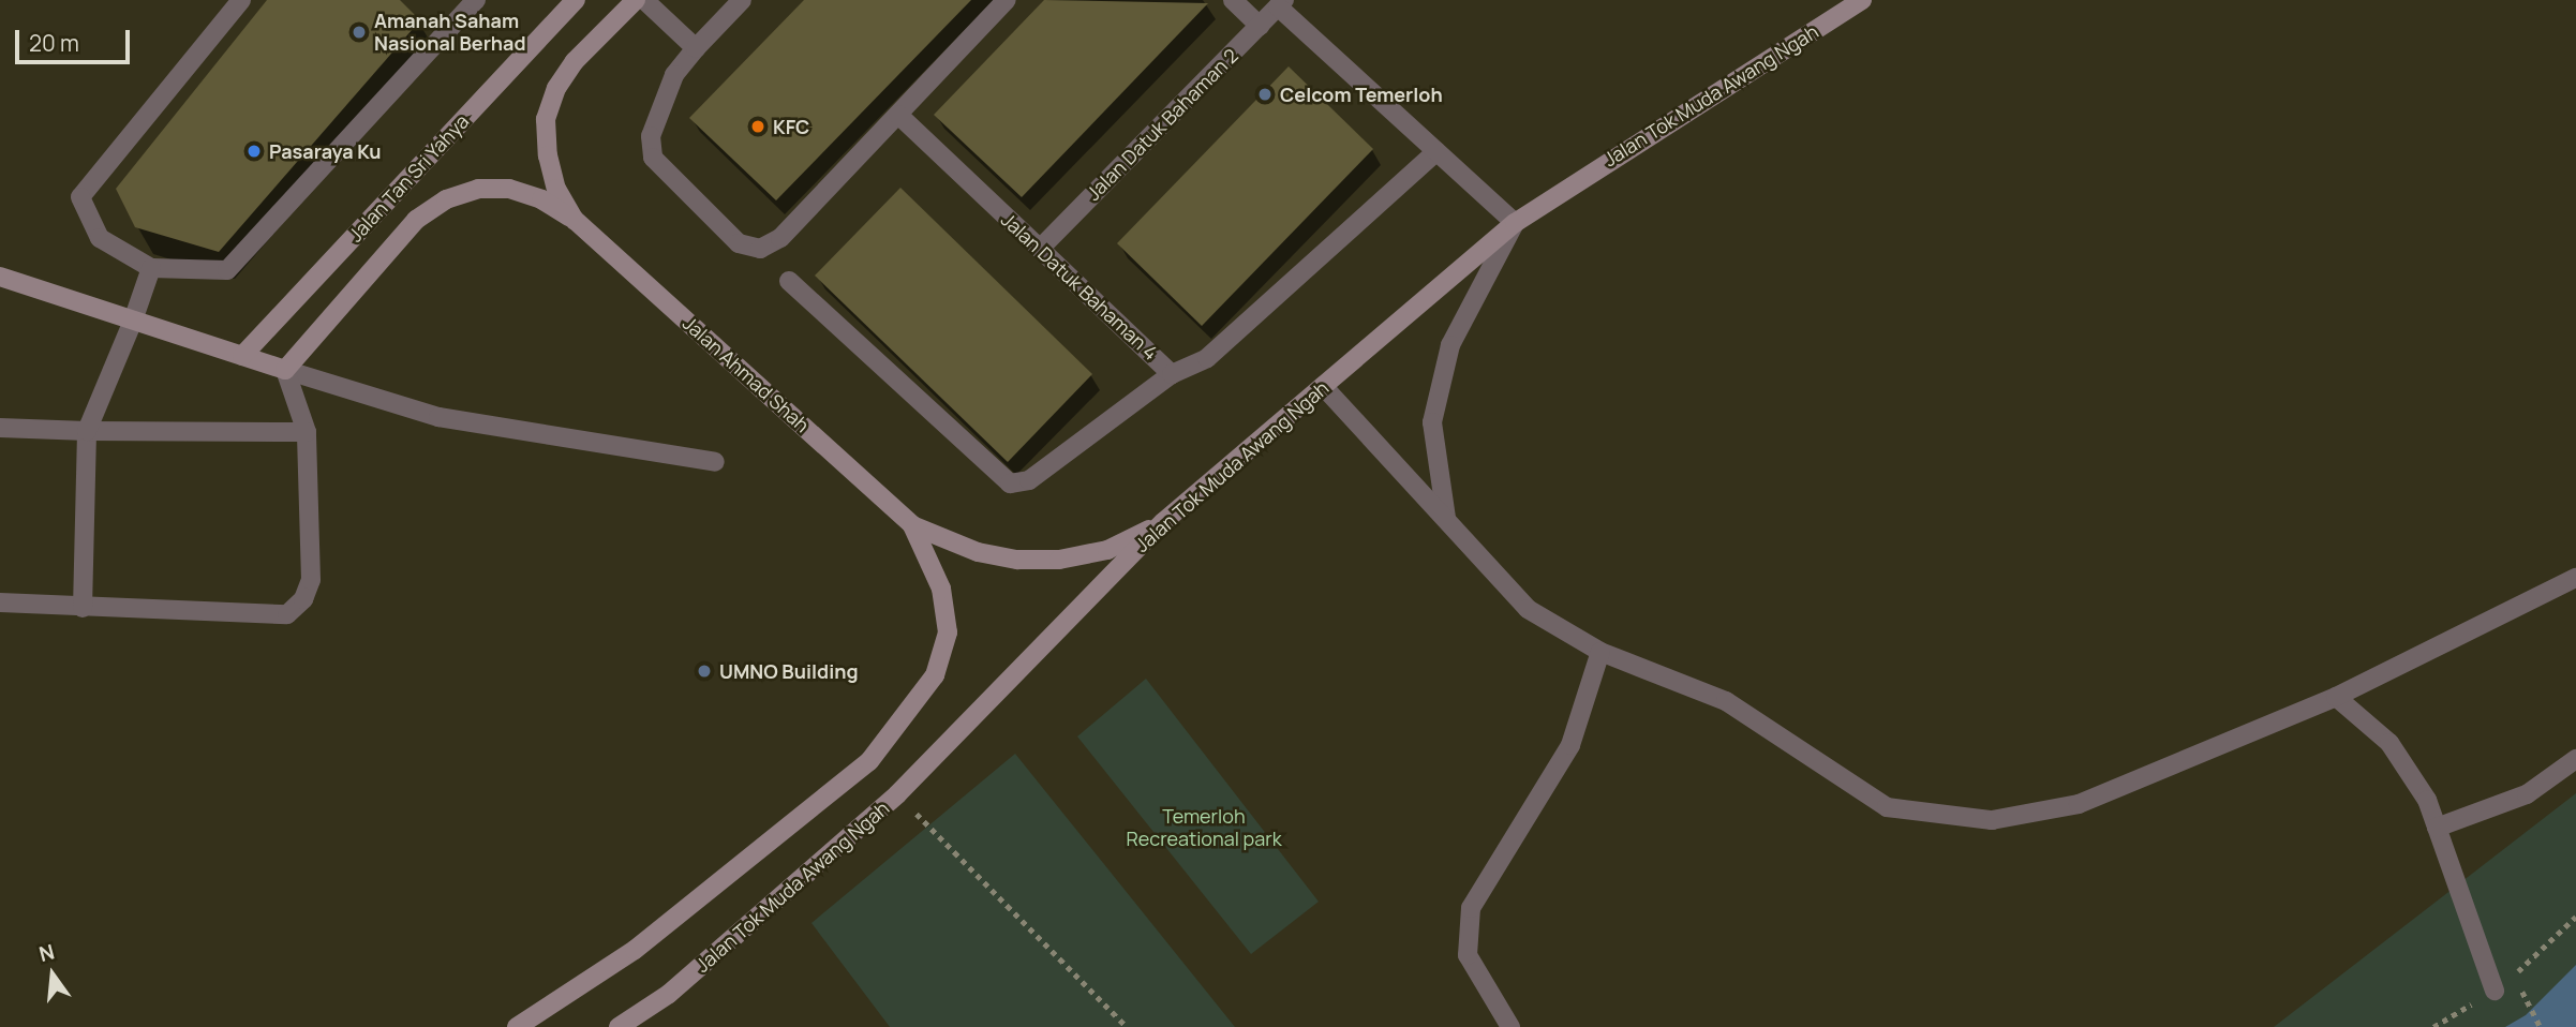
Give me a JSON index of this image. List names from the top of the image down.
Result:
{
  "streets": {
    "main road": ["Jalan Tok Muda Awang Ngah", "Jalan Tan Sri Yahya", "Jalan Ahmad Shah"],
    "street": ["Jalan Datuk Bahaman 2", "Jalan Datuk Bahaman 4"]
  },
  "crossings": [
    ["Jalan Tok Muda Awang Ngah", "Jalan Ahmad Shah"],
    ["Jalan Datuk Bahaman 2", "Jalan Datuk Bahaman 4"],
    ["Jalan Tan Sri Yahya", "Jalan Ahmad Shah"]
  ],
  "parks": ["Temerloh Recreational park"],
  "places": [
    "Amanah Saham Nasional Berhad",
    "Celcom Temerloh",
    "KFC",
    "Pasaraya Ku",
    "UMNO Building"
  ],
  "scale_bar": "20 m",
  "north": "top"
}
